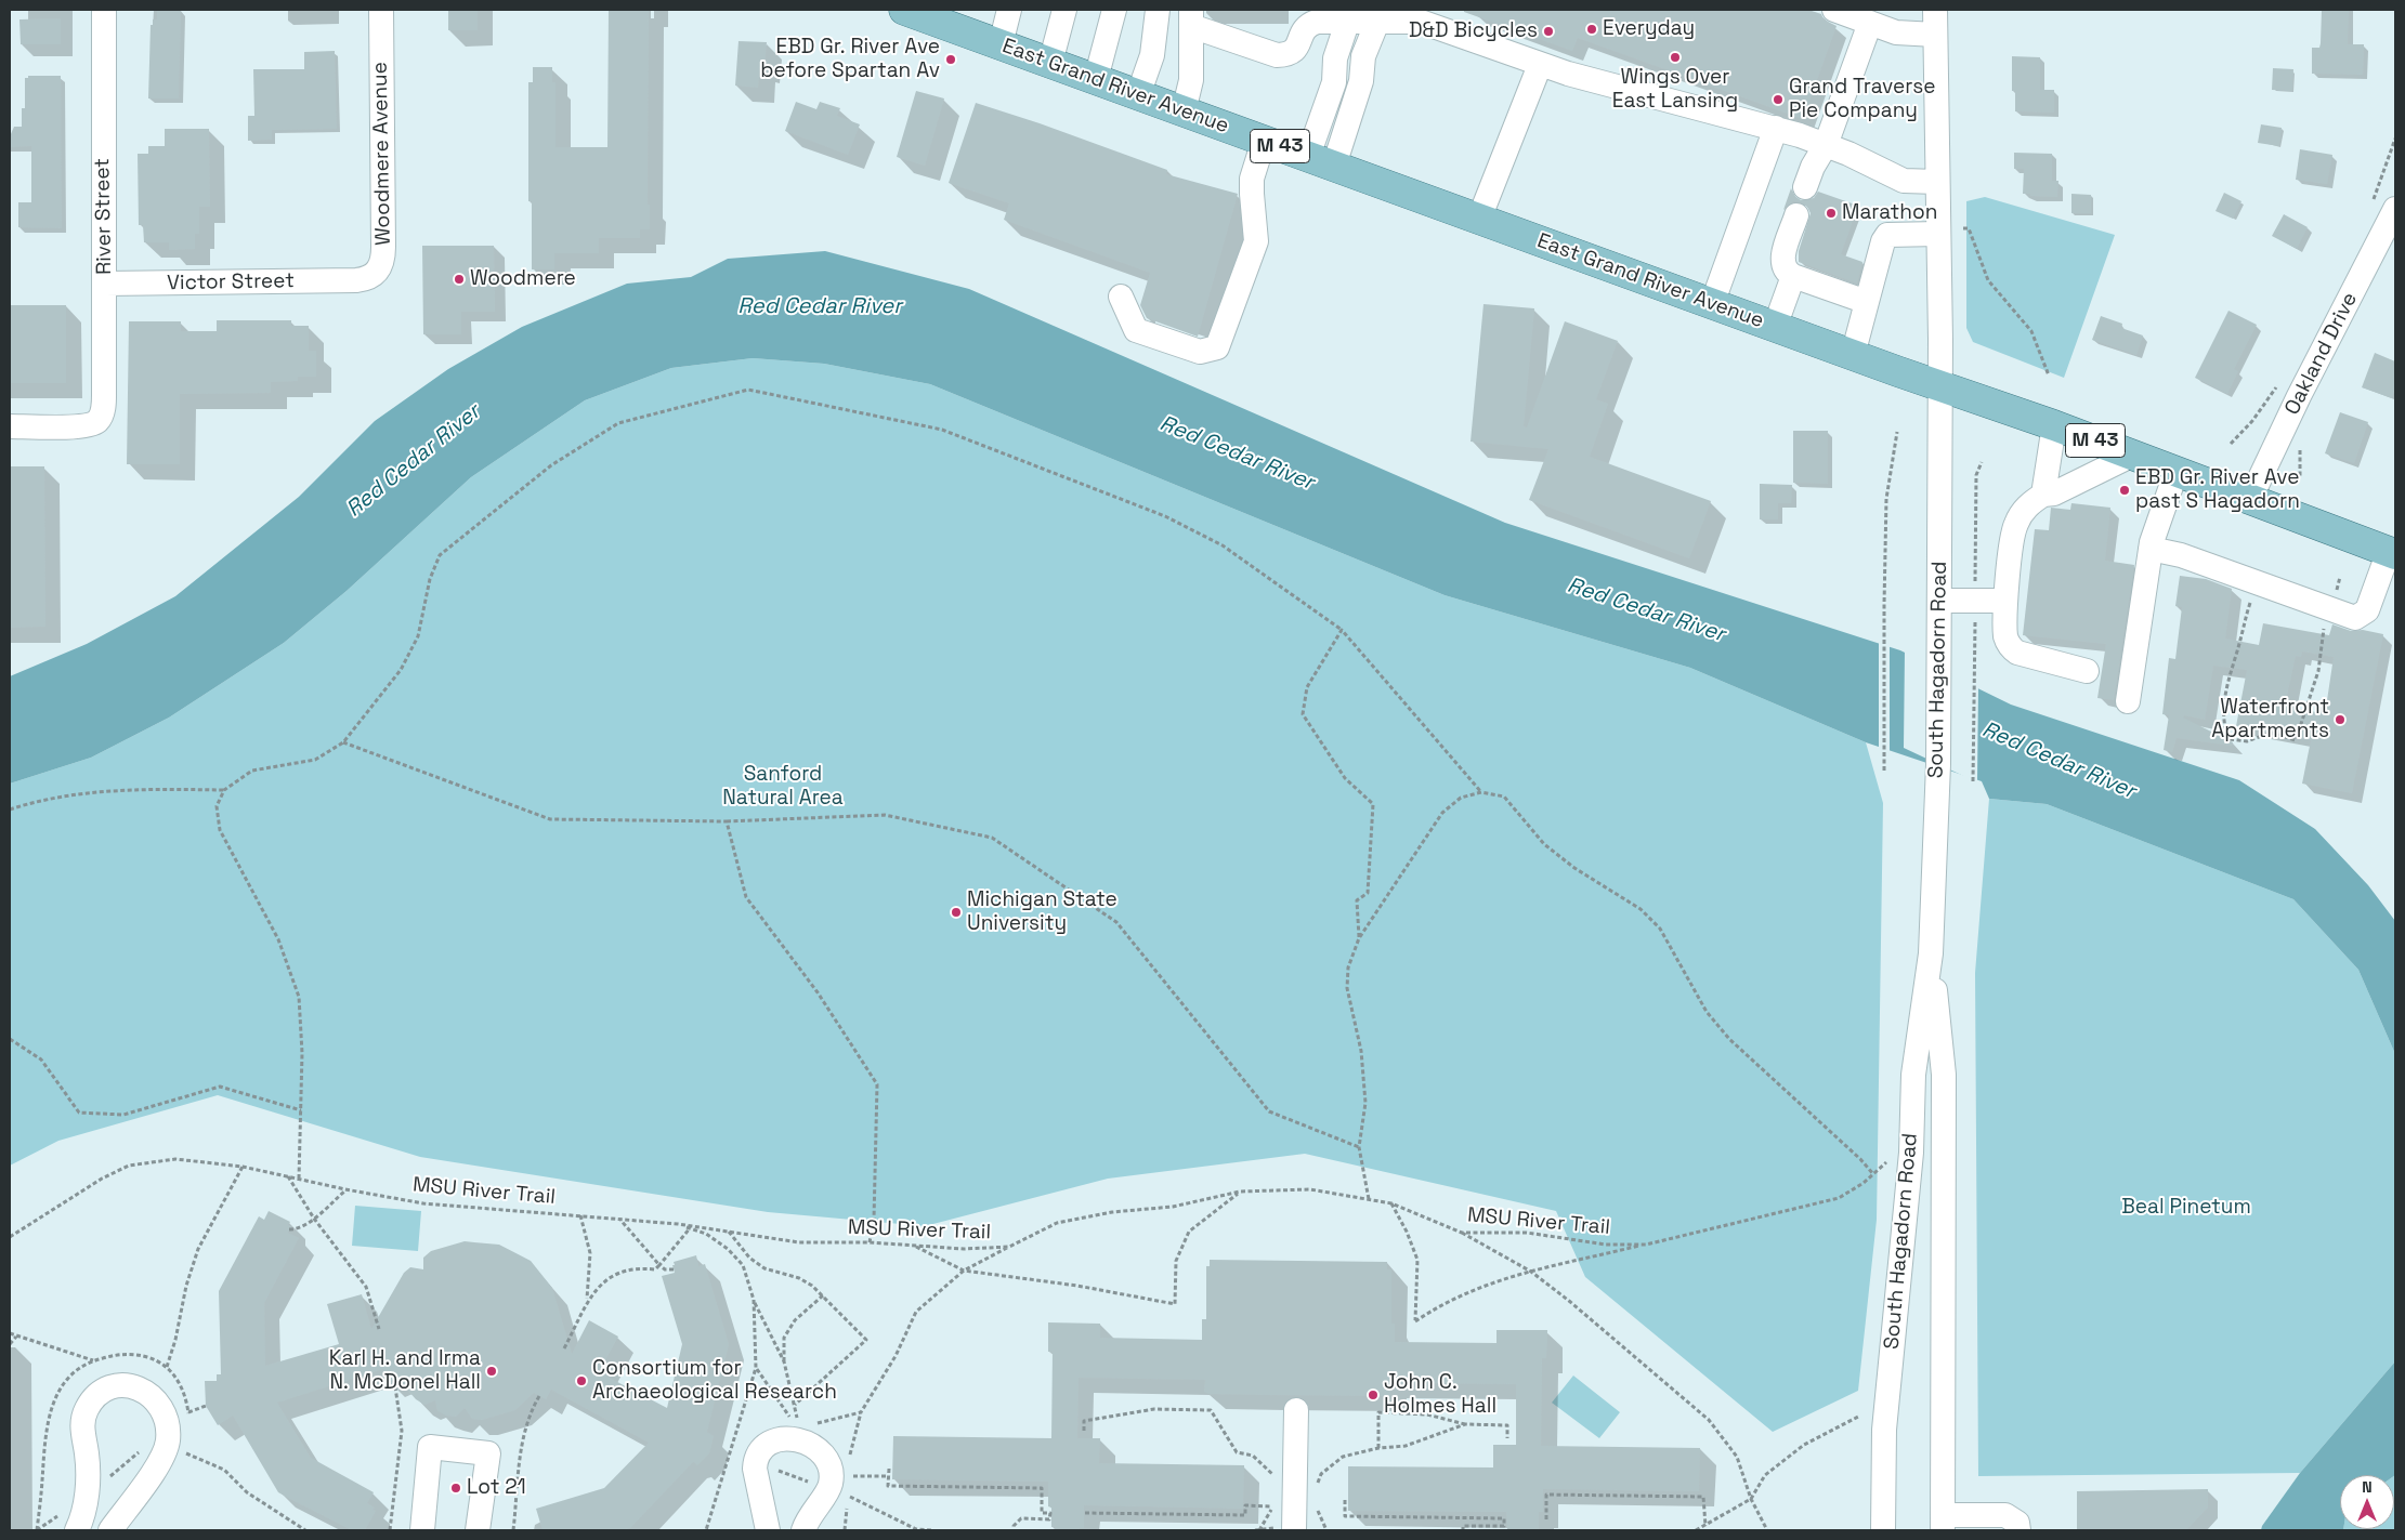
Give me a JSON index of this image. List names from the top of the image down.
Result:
{
  "streets": {
    "main road": ["East Grand River Avenue", "M 43"],
    "street": [
      "Woodmere Avenue",
      "River Street",
      "Victor Street",
      "Oakland Drive",
      "South Hagadorn Road"
    ],
    "path": ["MSU River Trail"]
  },
  "crossings": [
    ["East Grand River Avenue", "Oakland Drive"],
    ["East Grand River Avenue", "South Hagadorn Road"],
    ["Woodmere Avenue", "Victor Street"],
    ["River Street", "Victor Street"]
  ],
  "water": ["Red Cedar River"],
  "parks": ["Sanford Natural Area", "Beal Pinetum"],
  "places": [
    "Everyday",
    "D&D Bicycles",
    "Wings Over East Lansing",
    "EBD Gr. River Ave before Spartan Av",
    "Grand Traverse Pie Company",
    "Marathon",
    "Woodmere",
    "EBD Gr. River Ave past S Hagadorn",
    "Waterfront Apartments",
    "Michigan State University",
    "Karl H. and Irma N. McDonel Hall",
    "Consortium for Archaeological Research",
    "John C. Holmes Hall",
    "Lot 21"
  ],
  "north": "top"
}
